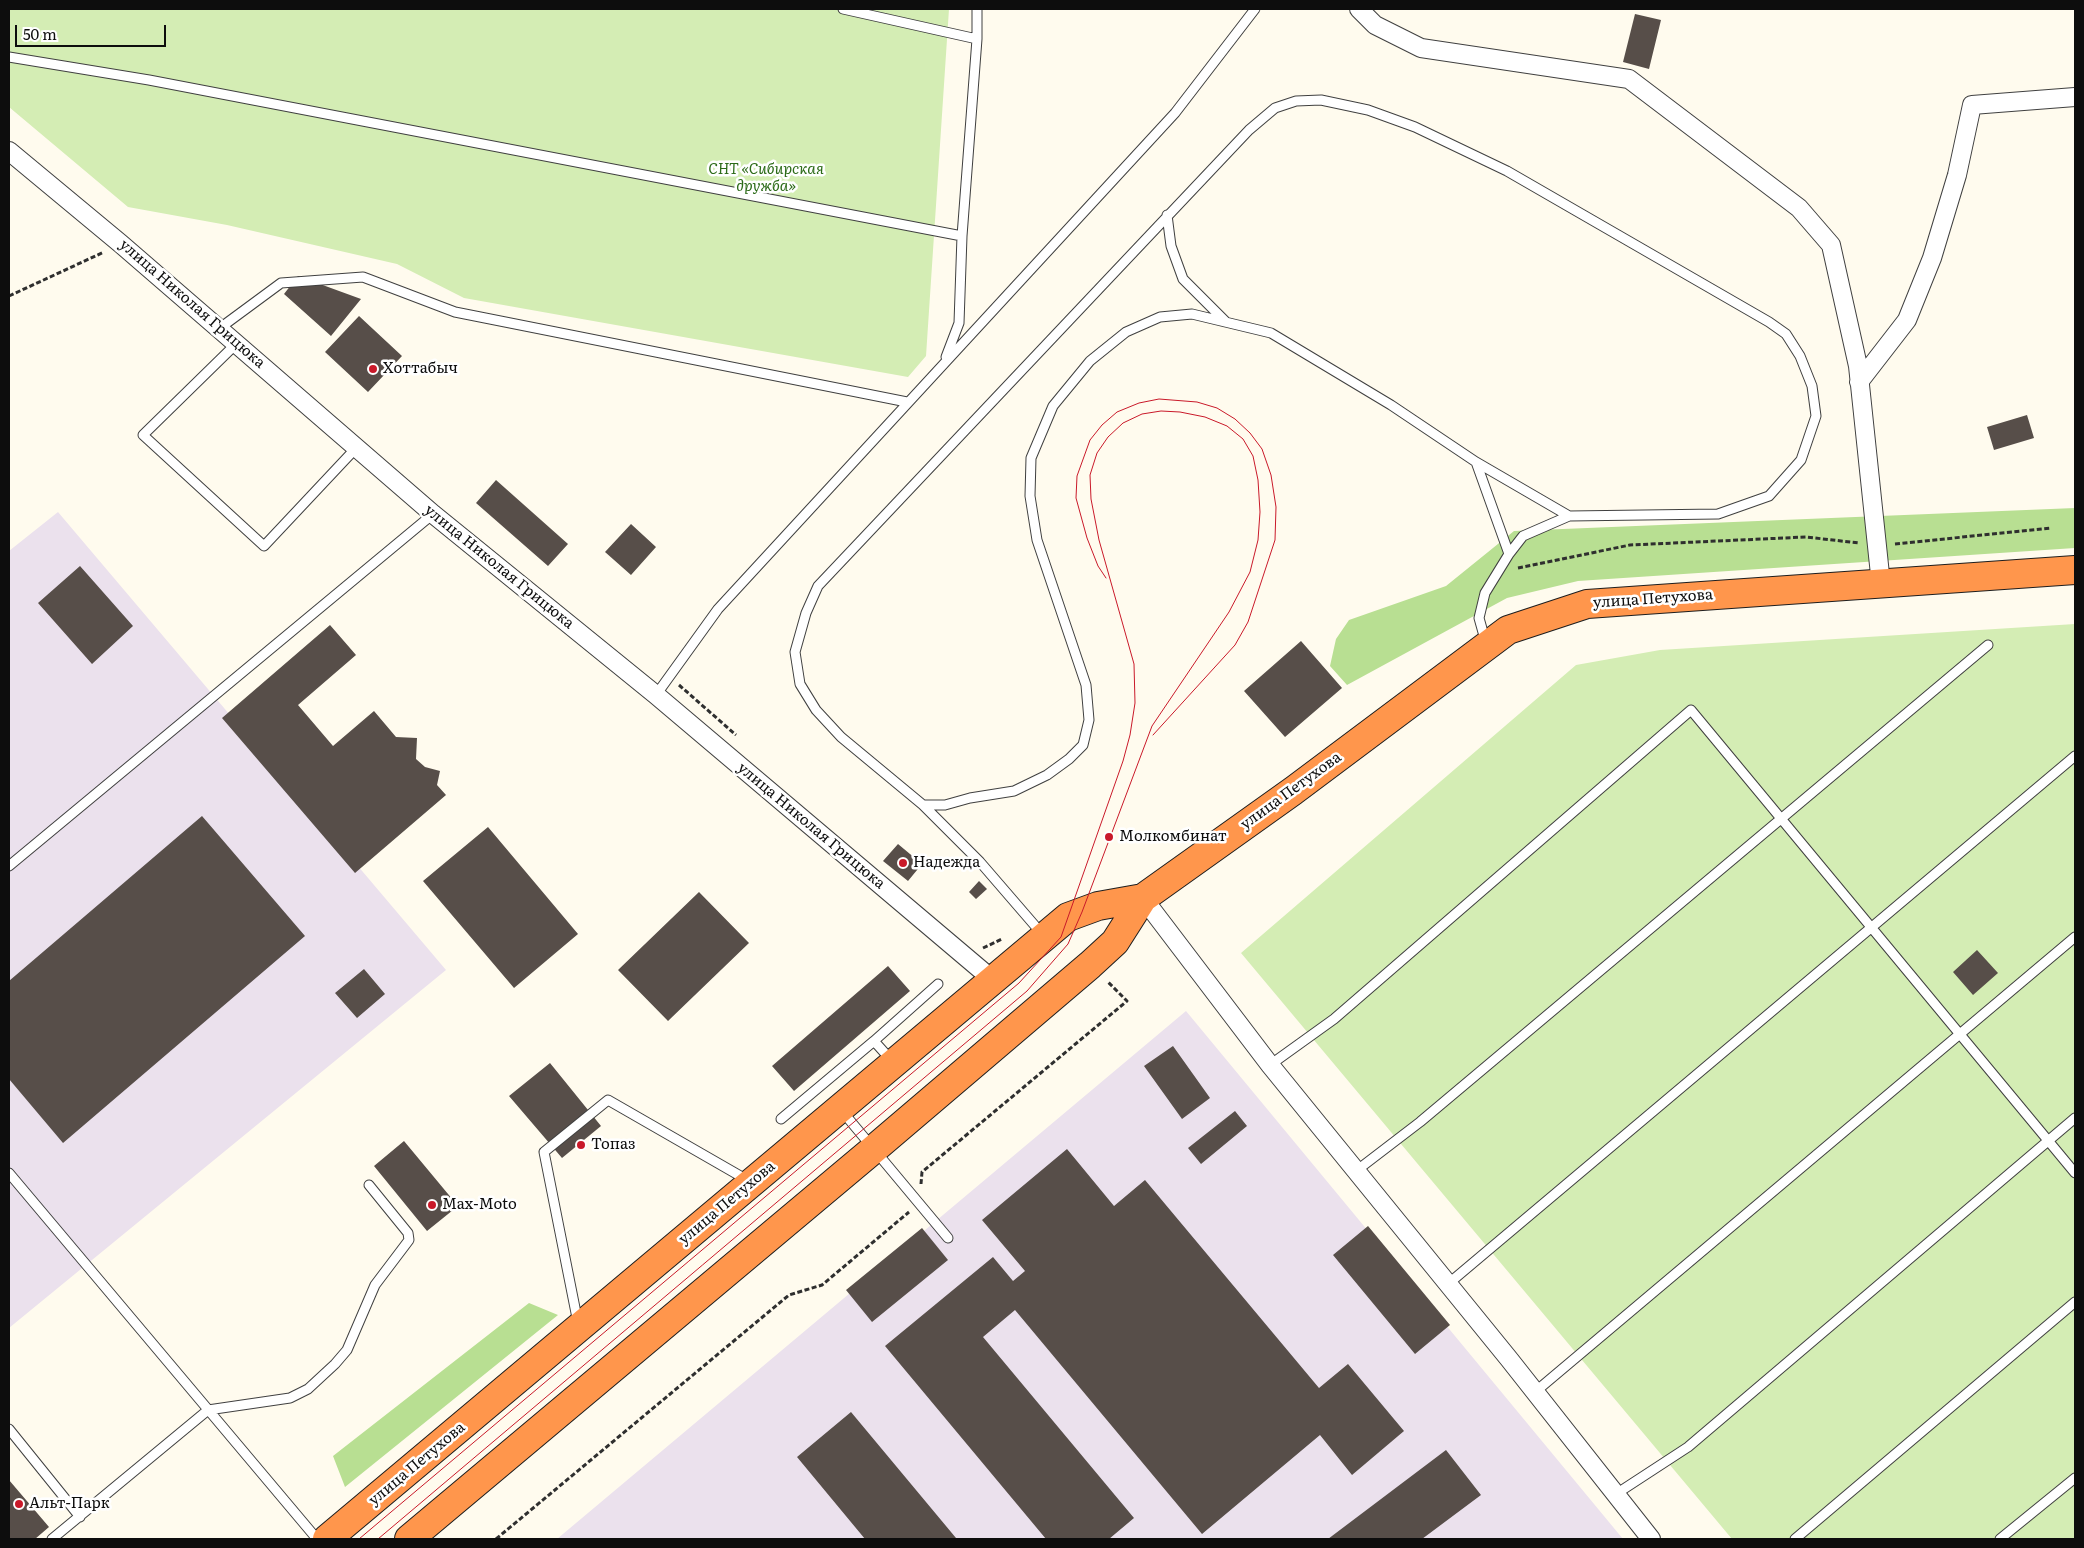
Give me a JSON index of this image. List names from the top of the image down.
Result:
{
  "streets": {
    "highway": ["улица Петухова"],
    "street": ["улица Николая Грицюка"]
  },
  "crossings": [
    ["улица Николая Грицюка", "улица Петухова"]
  ],
  "parks": ["СНТ «Сибирская дружба»"],
  "places": [
    "Хоттабыч",
    "Молкомбинат",
    "Надежда",
    "Топаз",
    "Max-Moto",
    "Альт-Парк"
  ],
  "scale_bar": "50 m"
}
